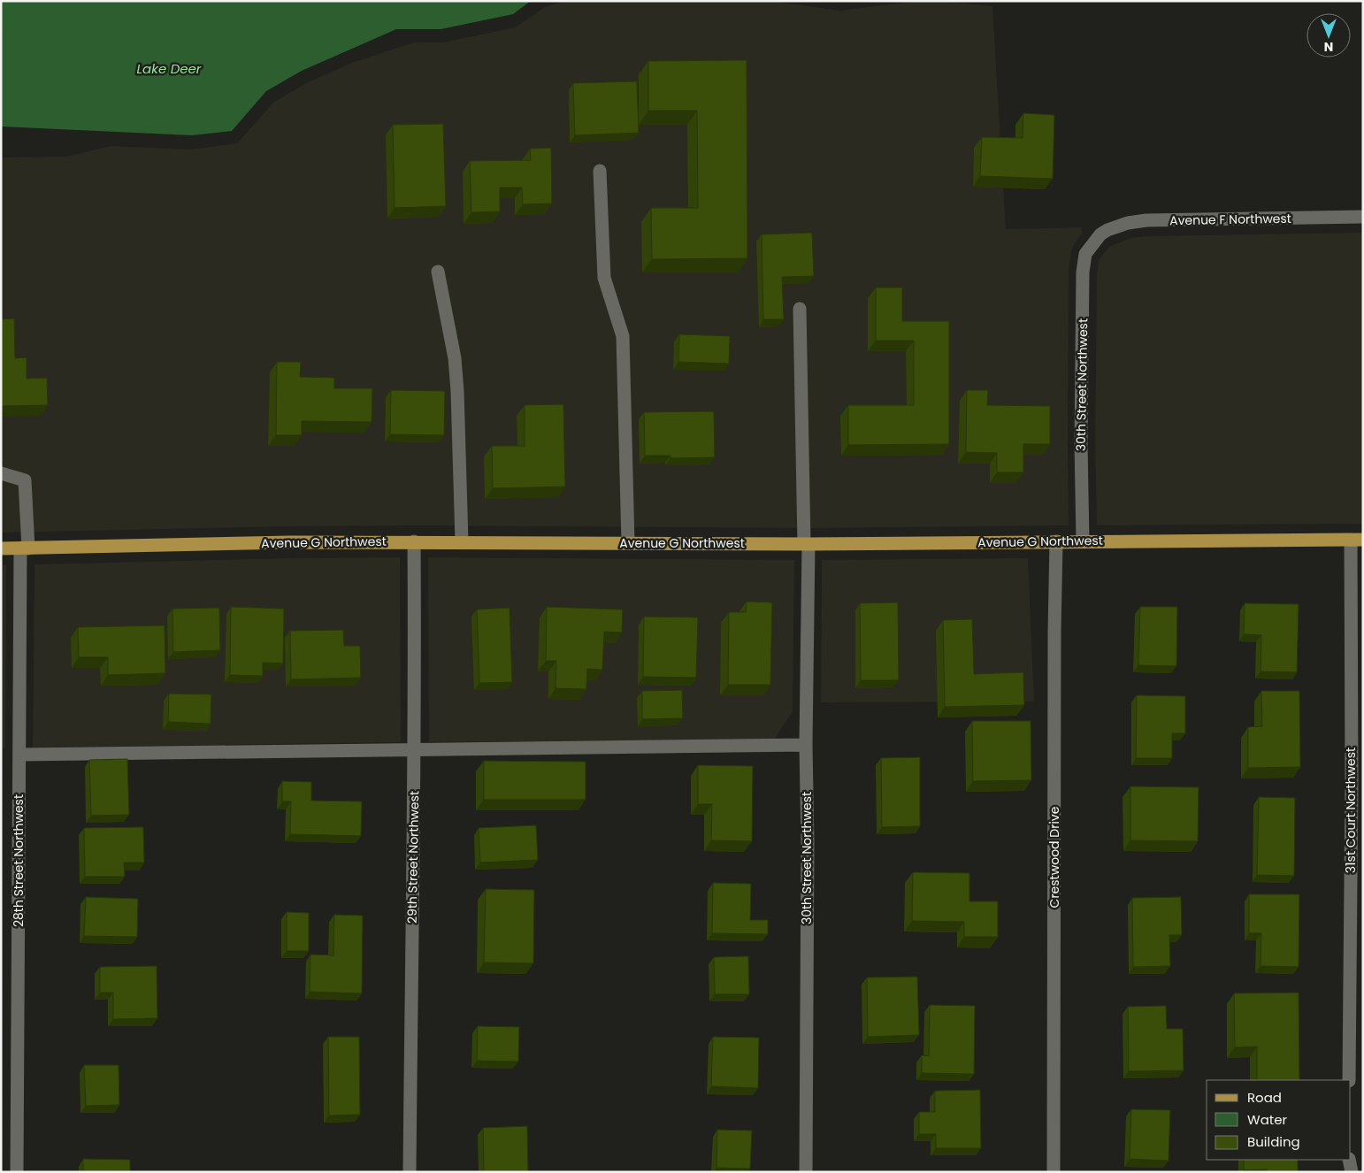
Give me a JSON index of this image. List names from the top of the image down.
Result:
{
  "streets": {
    "main road": ["Avenue G Northwest"],
    "street": [
      "Avenue F Northwest",
      "30th Street Northwest",
      "31st Court Northwest",
      "29th Street Northwest",
      "Crestwood Drive",
      "28th Street Northwest"
    ]
  },
  "crossings": [
    ["Avenue F Northwest", "30th Street Northwest"],
    ["30th Street Northwest", "Avenue G Northwest"],
    ["Avenue G Northwest", "31st Court Northwest"],
    ["Avenue G Northwest", "29th Street Northwest"],
    ["Avenue G Northwest", "Crestwood Drive"],
    ["Avenue G Northwest", "28th Street Northwest"]
  ],
  "water": ["Lake Deer"],
  "legend": ["Road", "Water", "Building"],
  "north": "bottom"
}
